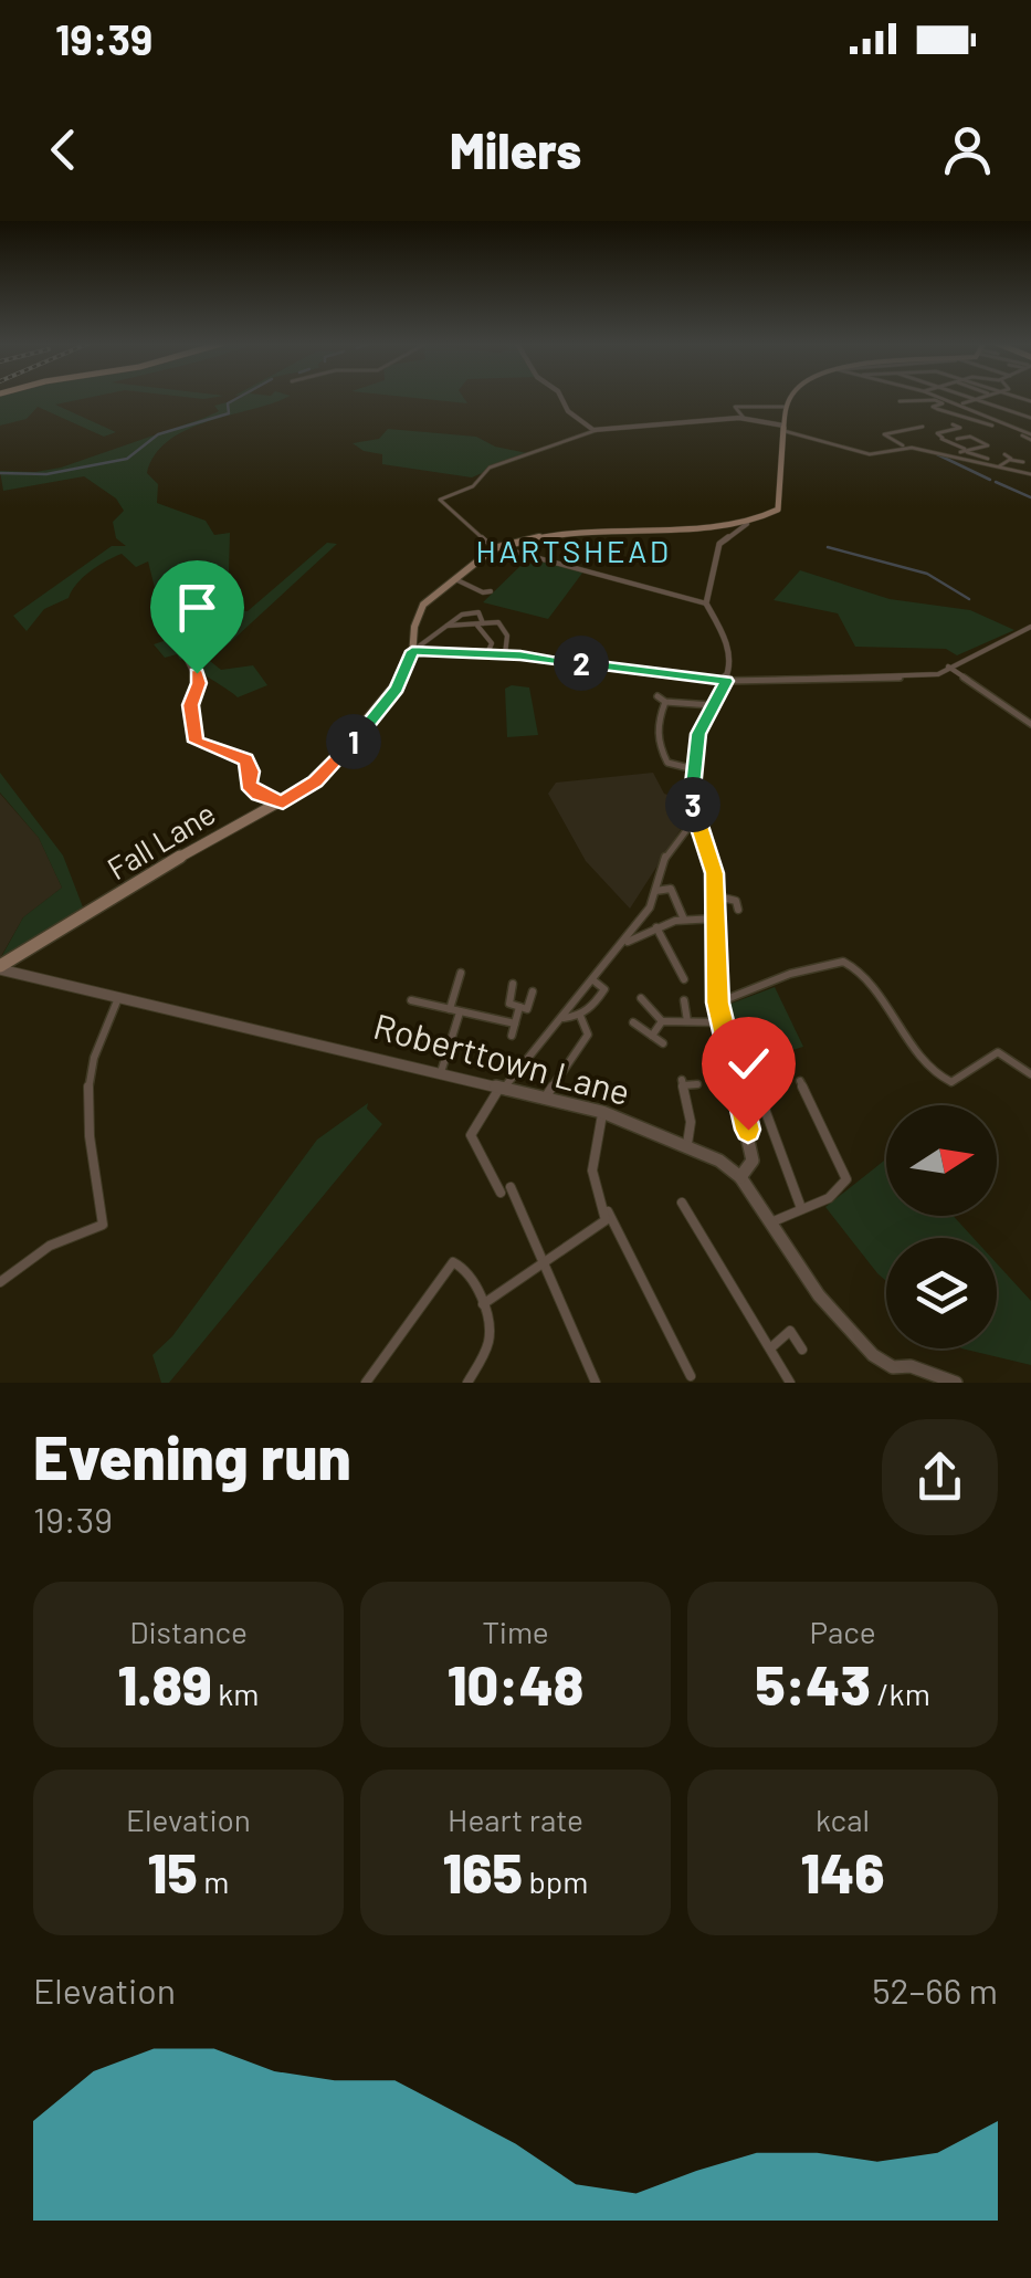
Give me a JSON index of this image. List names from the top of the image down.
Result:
{
  "streets": {
    "main road": ["Fall Lane"],
    "street": ["Roberttown Lane"]
  },
  "crossings": [
    ["Fall Lane", "Roberttown Lane"]
  ],
  "districts": ["HARTSHEAD"],
  "north": "right",
  "page": {
    "status": "19:39",
    "header": "Milers",
    "pins": ["2", "1", "3"],
    "heading": ["Evening run", "19:39"],
    "stats": [
      ["Distance", "1.89 km"],
      ["Time", "10:48"],
      ["Pace", "5:43 /km"],
      ["Elevation", "15 m"],
      ["Heart rate", "165 bpm"],
      ["kcal", "146"]
    ],
    "chart": ["Elevation", "52–66 m"]
  }
}
